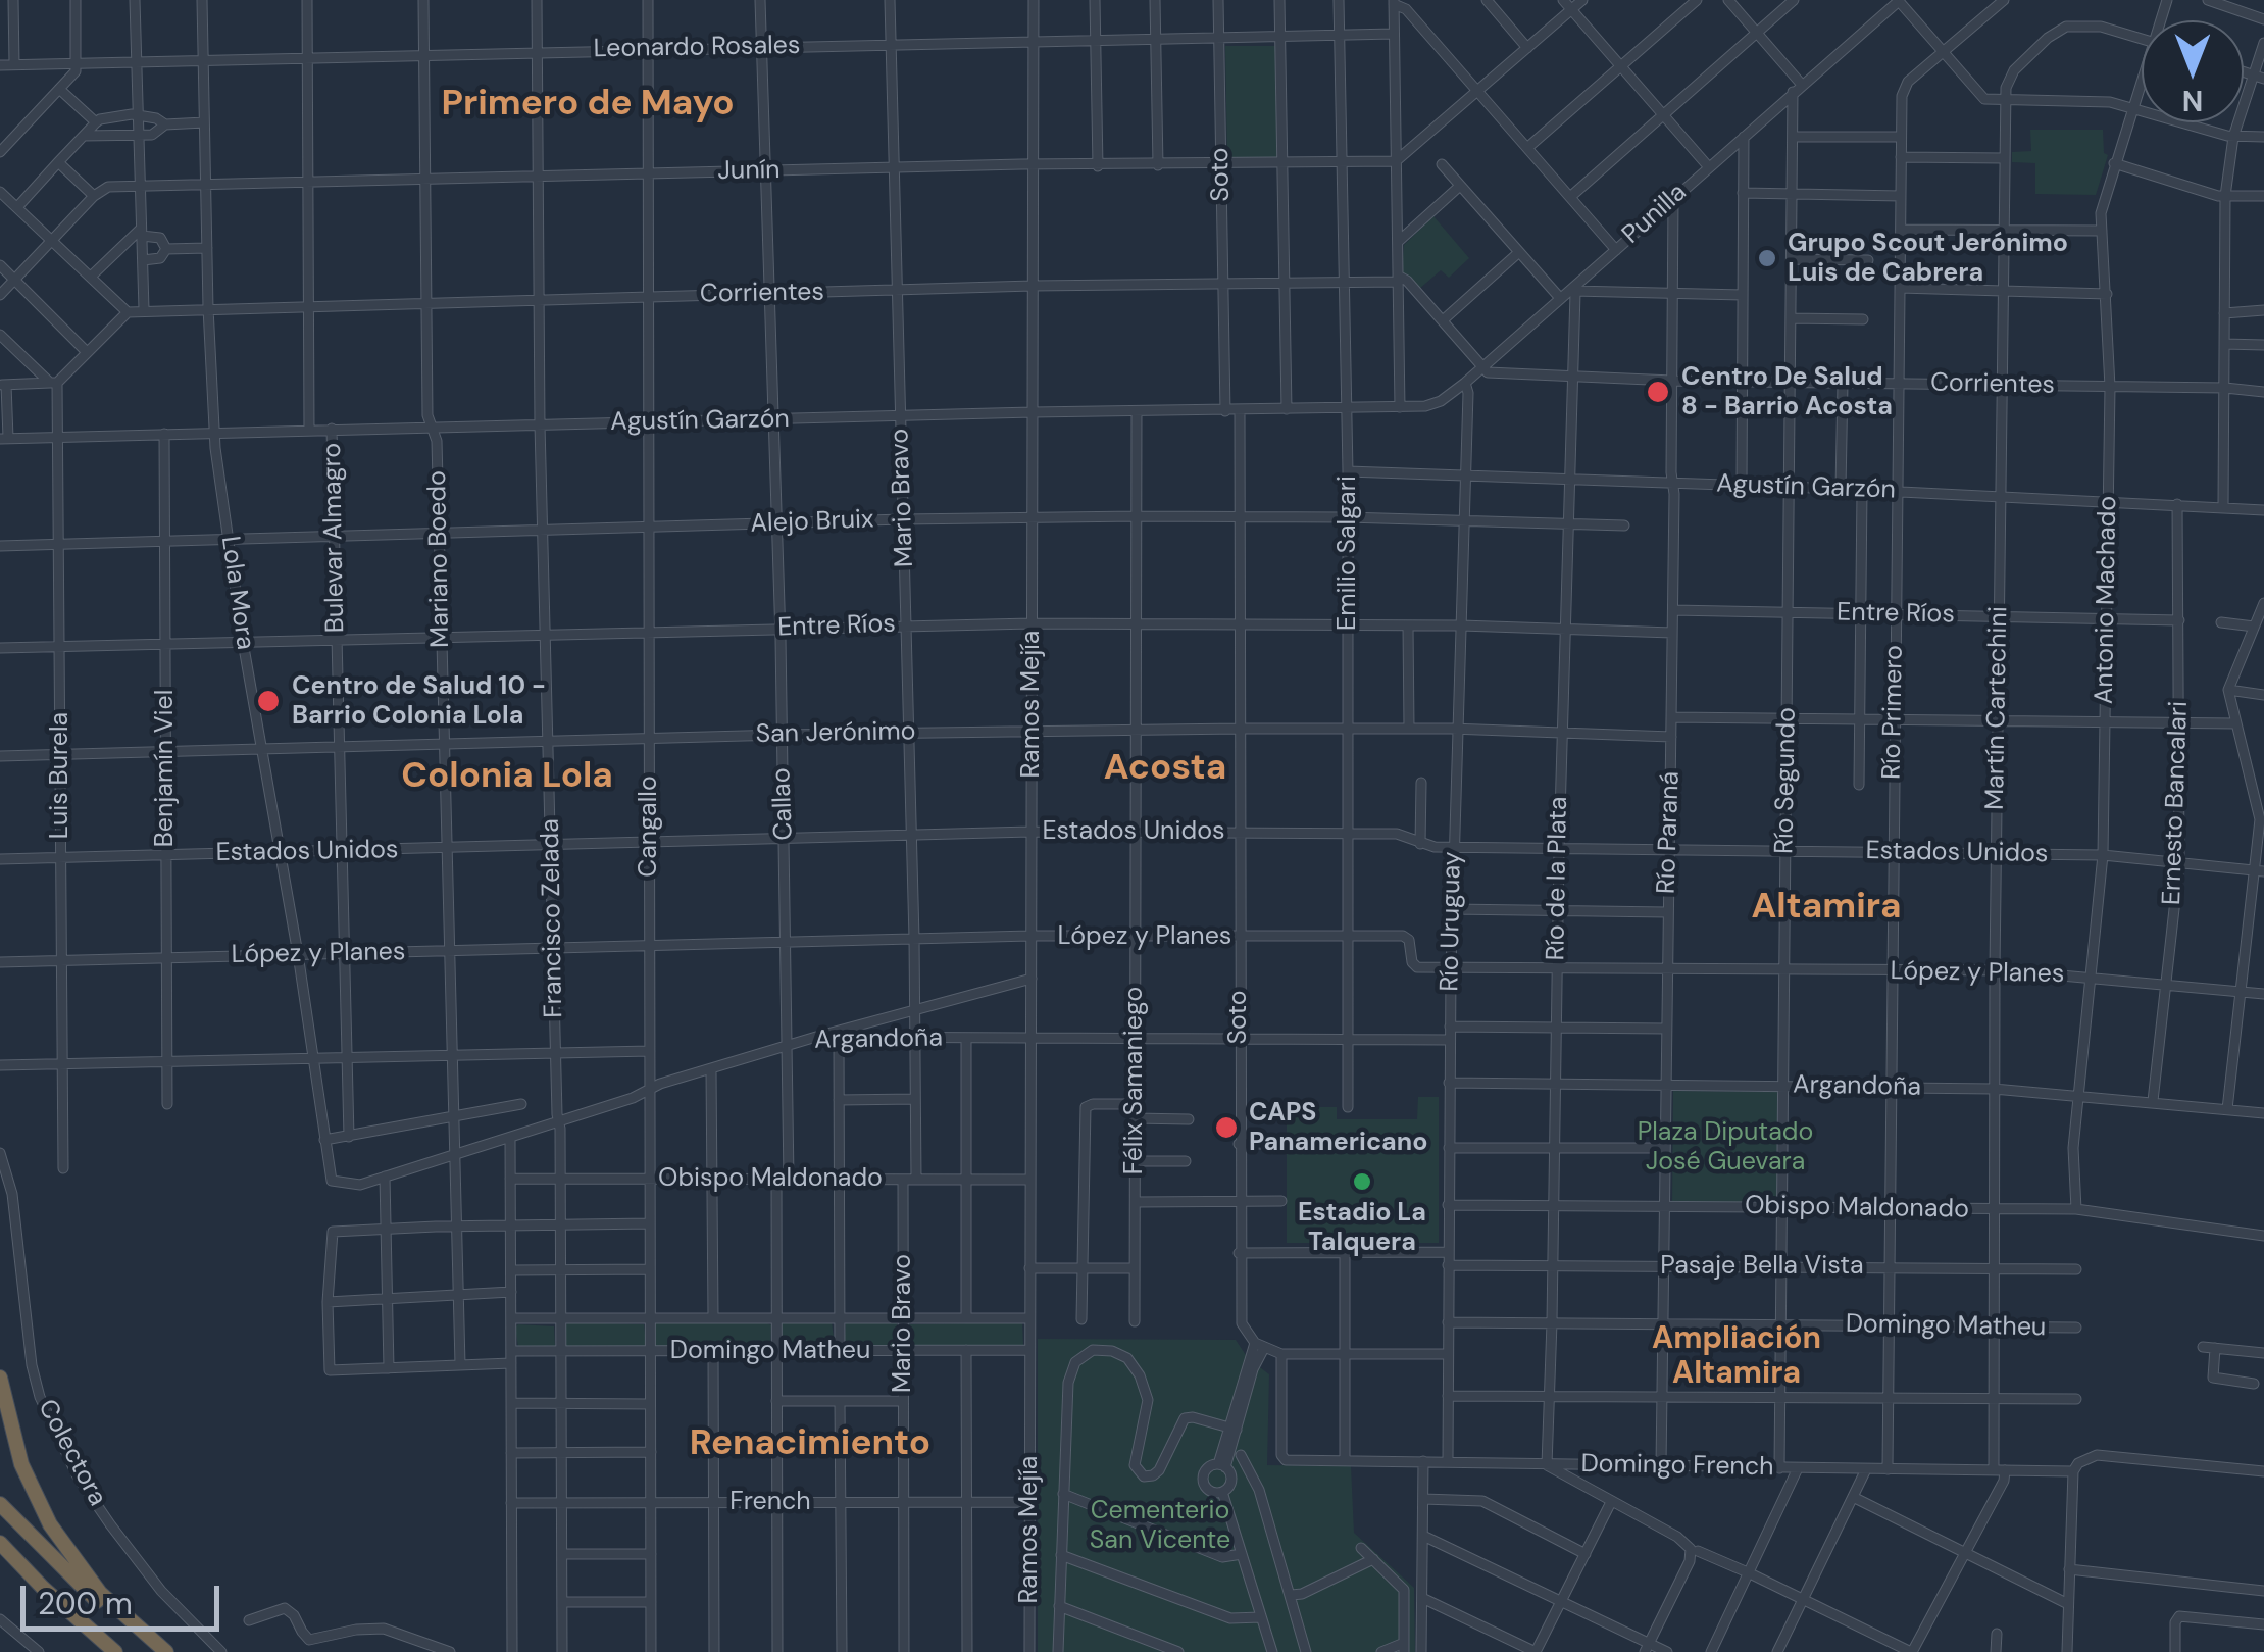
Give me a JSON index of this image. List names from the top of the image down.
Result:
{
  "streets": {
    "street": [
      "Leonardo Rosales",
      "Junín",
      "Soto",
      "Punilla",
      "Corrientes",
      "Agustín Garzón",
      "Mario Bravo",
      "Alejo Bruix",
      "Bulevar Almagro",
      "Emilio Salgari",
      "Mariano Boedo",
      "Lola Mora",
      "Antonio Machado",
      "Entre Ríos",
      "Ramos Mejía",
      "Martín Cartechini",
      "Río Primero",
      "San Jerónimo",
      "Benjamín Viel",
      "Luis Burela",
      "Río Segundo",
      "Ernesto Bancalari",
      "Callao",
      "Cangallo",
      "Estados Unidos",
      "Río Paraná",
      "Río de la Plata",
      "Francisco Zelada",
      "Río Uruguay",
      "López y Planes",
      "Argandoña",
      "Félix Samaniego",
      "Obispo Maldonado",
      "Pasaje Bella Vista",
      "Domingo Matheu",
      "Colectora",
      "Domingo French",
      "French"
    ]
  },
  "crossings": [
    ["Leonardo Rosales", "Soto"],
    ["Leonardo Rosales", "Mario Bravo"],
    ["Leonardo Rosales", "Bulevar Almagro"],
    ["Leonardo Rosales", "Emilio Salgari"],
    ["Leonardo Rosales", "Mariano Boedo"],
    ["Leonardo Rosales", "Lola Mora"],
    ["Leonardo Rosales", "Ramos Mejía"],
    ["Leonardo Rosales", "Callao"],
    ["Leonardo Rosales", "Cangallo"],
    ["Leonardo Rosales", "Francisco Zelada"],
    ["Junín", "Soto"],
    ["Junín", "Mario Bravo"],
    ["Junín", "Bulevar Almagro"],
    ["Junín", "Emilio Salgari"],
    ["Junín", "Mariano Boedo"],
    ["Junín", "Lola Mora"],
    ["Junín", "Ramos Mejía"],
    ["Junín", "Callao"],
    ["Junín", "Cangallo"],
    ["Junín", "Francisco Zelada"],
    ["Soto", "Corrientes"],
    ["Soto", "Agustín Garzón"],
    ["Soto", "Alejo Bruix"],
    ["Soto", "Entre Ríos"],
    ["Soto", "San Jerónimo"],
    ["Soto", "Estados Unidos"],
    ["Soto", "López y Planes"],
    ["Soto", "Argandoña"],
    ["Punilla", "Corrientes"],
    ["Punilla", "Agustín Garzón"],
    ["Punilla", "Río Segundo"],
    ["Punilla", "Río Paraná"],
    ["Punilla", "Río de la Plata"],
    ["Punilla", "Río Uruguay"],
    ["Corrientes", "Mario Bravo"],
    ["Corrientes", "Bulevar Almagro"],
    ["Corrientes", "Emilio Salgari"],
    ["Corrientes", "Mariano Boedo"],
    ["Corrientes", "Lola Mora"],
    ["Corrientes", "Antonio Machado"],
    ["Corrientes", "Ramos Mejía"],
    ["Corrientes", "Martín Cartechini"],
    ["Corrientes", "Río Primero"],
    ["Corrientes", "Río Segundo"],
    ["Corrientes", "Callao"],
    ["Corrientes", "Cangallo"],
    ["Corrientes", "Río Paraná"],
    ["Corrientes", "Río de la Plata"],
    ["Corrientes", "Francisco Zelada"],
    ["Agustín Garzón", "Mario Bravo"],
    ["Agustín Garzón", "Bulevar Almagro"],
    ["Agustín Garzón", "Emilio Salgari"],
    ["Agustín Garzón", "Mariano Boedo"],
    ["Agustín Garzón", "Lola Mora"],
    ["Agustín Garzón", "Antonio Machado"],
    ["Agustín Garzón", "Ramos Mejía"],
    ["Agustín Garzón", "Martín Cartechini"],
    ["Agustín Garzón", "Río Primero"],
    ["Agustín Garzón", "Benjamín Viel"],
    ["Agustín Garzón", "Luis Burela"],
    ["Agustín Garzón", "Río Segundo"],
    ["Agustín Garzón", "Ernesto Bancalari"],
    ["Agustín Garzón", "Callao"],
    ["Agustín Garzón", "Cangallo"],
    ["Agustín Garzón", "Río Paraná"],
    ["Agustín Garzón", "Río de la Plata"],
    ["Agustín Garzón", "Francisco Zelada"],
    ["Agustín Garzón", "Río Uruguay"],
    ["Agustín Garzón", "Félix Samaniego"],
    ["Mario Bravo", "Alejo Bruix"],
    ["Mario Bravo", "Entre Ríos"],
    ["Mario Bravo", "San Jerónimo"],
    ["Mario Bravo", "Estados Unidos"],
    ["Mario Bravo", "López y Planes"],
    ["Mario Bravo", "Argandoña"],
    ["Mario Bravo", "Obispo Maldonado"],
    ["Mario Bravo", "Domingo Matheu"],
    ["Mario Bravo", "French"],
    ["Alejo Bruix", "Bulevar Almagro"],
    ["Alejo Bruix", "Emilio Salgari"],
    ["Alejo Bruix", "Mariano Boedo"],
    ["Alejo Bruix", "Lola Mora"],
    ["Alejo Bruix", "Ramos Mejía"],
    ["Alejo Bruix", "Benjamín Viel"],
    ["Alejo Bruix", "Luis Burela"],
    ["Alejo Bruix", "Callao"],
    ["Alejo Bruix", "Cangallo"],
    ["Alejo Bruix", "Río de la Plata"],
    ["Alejo Bruix", "Francisco Zelada"],
    ["Alejo Bruix", "Río Uruguay"],
    ["Alejo Bruix", "Félix Samaniego"],
    ["Bulevar Almagro", "Entre Ríos"],
    ["Bulevar Almagro", "San Jerónimo"],
    ["Bulevar Almagro", "Estados Unidos"],
    ["Bulevar Almagro", "López y Planes"],
    ["Emilio Salgari", "Entre Ríos"],
    ["Emilio Salgari", "San Jerónimo"],
    ["Emilio Salgari", "Estados Unidos"],
    ["Emilio Salgari", "López y Planes"],
    ["Emilio Salgari", "Argandoña"],
    ["Mariano Boedo", "Entre Ríos"],
    ["Mariano Boedo", "San Jerónimo"],
    ["Mariano Boedo", "Estados Unidos"],
    ["Mariano Boedo", "López y Planes"],
    ["Mariano Boedo", "Argandoña"],
    ["Lola Mora", "Entre Ríos"],
    ["Lola Mora", "San Jerónimo"],
    ["Lola Mora", "Estados Unidos"],
    ["Lola Mora", "López y Planes"],
    ["Lola Mora", "Argandoña"],
    ["Antonio Machado", "Entre Ríos"],
    ["Antonio Machado", "Estados Unidos"],
    ["Antonio Machado", "López y Planes"],
    ["Antonio Machado", "Argandoña"],
    ["Antonio Machado", "Obispo Maldonado"],
    ["Entre Ríos", "Ramos Mejía"],
    ["Entre Ríos", "Martín Cartechini"],
    ["Entre Ríos", "Río Primero"],
    ["Entre Ríos", "Benjamín Viel"],
    ["Entre Ríos", "Luis Burela"],
    ["Entre Ríos", "Río Segundo"],
    ["Entre Ríos", "Ernesto Bancalari"],
    ["Entre Ríos", "Callao"],
    ["Entre Ríos", "Cangallo"],
    ["Entre Ríos", "Río Paraná"],
    ["Entre Ríos", "Río de la Plata"],
    ["Entre Ríos", "Francisco Zelada"],
    ["Entre Ríos", "Río Uruguay"],
    ["Entre Ríos", "Félix Samaniego"],
    ["Ramos Mejía", "San Jerónimo"],
    ["Ramos Mejía", "Estados Unidos"],
    ["Ramos Mejía", "López y Planes"],
    ["Ramos Mejía", "Argandoña"],
    ["Ramos Mejía", "Obispo Maldonado"],
    ["Ramos Mejía", "Domingo Matheu"],
    ["Ramos Mejía", "French"],
    ["Martín Cartechini", "Estados Unidos"],
    ["Martín Cartechini", "López y Planes"],
    ["Martín Cartechini", "Argandoña"],
    ["Martín Cartechini", "Obispo Maldonado"],
    ["Martín Cartechini", "Pasaje Bella Vista"],
    ["Martín Cartechini", "Domingo Matheu"],
    ["Martín Cartechini", "Domingo French"],
    ["Río Primero", "Estados Unidos"],
    ["Río Primero", "López y Planes"],
    ["Río Primero", "Argandoña"],
    ["Río Primero", "Obispo Maldonado"],
    ["Río Primero", "Pasaje Bella Vista"],
    ["Río Primero", "Domingo Matheu"],
    ["Río Primero", "Domingo French"],
    ["San Jerónimo", "Benjamín Viel"],
    ["San Jerónimo", "Luis Burela"],
    ["San Jerónimo", "Callao"],
    ["San Jerónimo", "Cangallo"],
    ["San Jerónimo", "Río Paraná"],
    ["San Jerónimo", "Río de la Plata"],
    ["San Jerónimo", "Francisco Zelada"],
    ["San Jerónimo", "Río Uruguay"],
    ["San Jerónimo", "Félix Samaniego"],
    ["Benjamín Viel", "Estados Unidos"],
    ["Benjamín Viel", "López y Planes"],
    ["Luis Burela", "Estados Unidos"],
    ["Luis Burela", "López y Planes"],
    ["Río Segundo", "Estados Unidos"],
    ["Río Segundo", "López y Planes"],
    ["Río Segundo", "Argandoña"],
    ["Río Segundo", "Obispo Maldonado"],
    ["Río Segundo", "Pasaje Bella Vista"],
    ["Río Segundo", "Domingo Matheu"],
    ["Río Segundo", "Domingo French"],
    ["Ernesto Bancalari", "Estados Unidos"],
    ["Ernesto Bancalari", "López y Planes"],
    ["Ernesto Bancalari", "Argandoña"],
    ["Callao", "Estados Unidos"],
    ["Callao", "López y Planes"],
    ["Callao", "Argandoña"],
    ["Callao", "Obispo Maldonado"],
    ["Cangallo", "Estados Unidos"],
    ["Cangallo", "López y Planes"],
    ["Cangallo", "Argandoña"],
    ["Cangallo", "Obispo Maldonado"],
    ["Cangallo", "Domingo Matheu"],
    ["Cangallo", "French"],
    ["Estados Unidos", "Río Paraná"],
    ["Estados Unidos", "Río de la Plata"],
    ["Estados Unidos", "Francisco Zelada"],
    ["Estados Unidos", "Río Uruguay"],
    ["Estados Unidos", "Félix Samaniego"],
    ["Río Paraná", "López y Planes"],
    ["Río Paraná", "Argandoña"],
    ["Río Paraná", "Obispo Maldonado"],
    ["Río Paraná", "Pasaje Bella Vista"],
    ["Río Paraná", "Domingo Matheu"],
    ["Río Paraná", "Domingo French"],
    ["Río de la Plata", "López y Planes"],
    ["Río de la Plata", "Argandoña"],
    ["Río de la Plata", "Obispo Maldonado"],
    ["Río de la Plata", "Pasaje Bella Vista"],
    ["Río de la Plata", "Domingo Matheu"],
    ["Río de la Plata", "Domingo French"],
    ["Francisco Zelada", "López y Planes"],
    ["Francisco Zelada", "Argandoña"],
    ["Francisco Zelada", "Obispo Maldonado"],
    ["Francisco Zelada", "Domingo Matheu"],
    ["Francisco Zelada", "French"],
    ["Río Uruguay", "López y Planes"],
    ["Río Uruguay", "Argandoña"],
    ["Río Uruguay", "Obispo Maldonado"],
    ["Río Uruguay", "Pasaje Bella Vista"],
    ["Río Uruguay", "Domingo Matheu"],
    ["Río Uruguay", "Domingo French"],
    ["López y Planes", "Félix Samaniego"],
    ["Argandoña", "Félix Samaniego"]
  ],
  "districts": [
    "Primero de Mayo",
    "Acosta",
    "Colonia Lola",
    "Altamira",
    "Ampliación Altamira",
    "Renacimiento"
  ],
  "parks": ["Plaza Diputado José Guevara", "Cementerio San Vicente"],
  "places": [
    "Grupo Scout Jerónimo Luis de Cabrera",
    "Centro De Salud 8 - Barrio Acosta",
    "Centro de Salud 10 - Barrio Colonia Lola",
    "CAPS Panamericano",
    "Estadio La Talquera"
  ],
  "scale_bar": "200 m",
  "north": "bottom"
}
